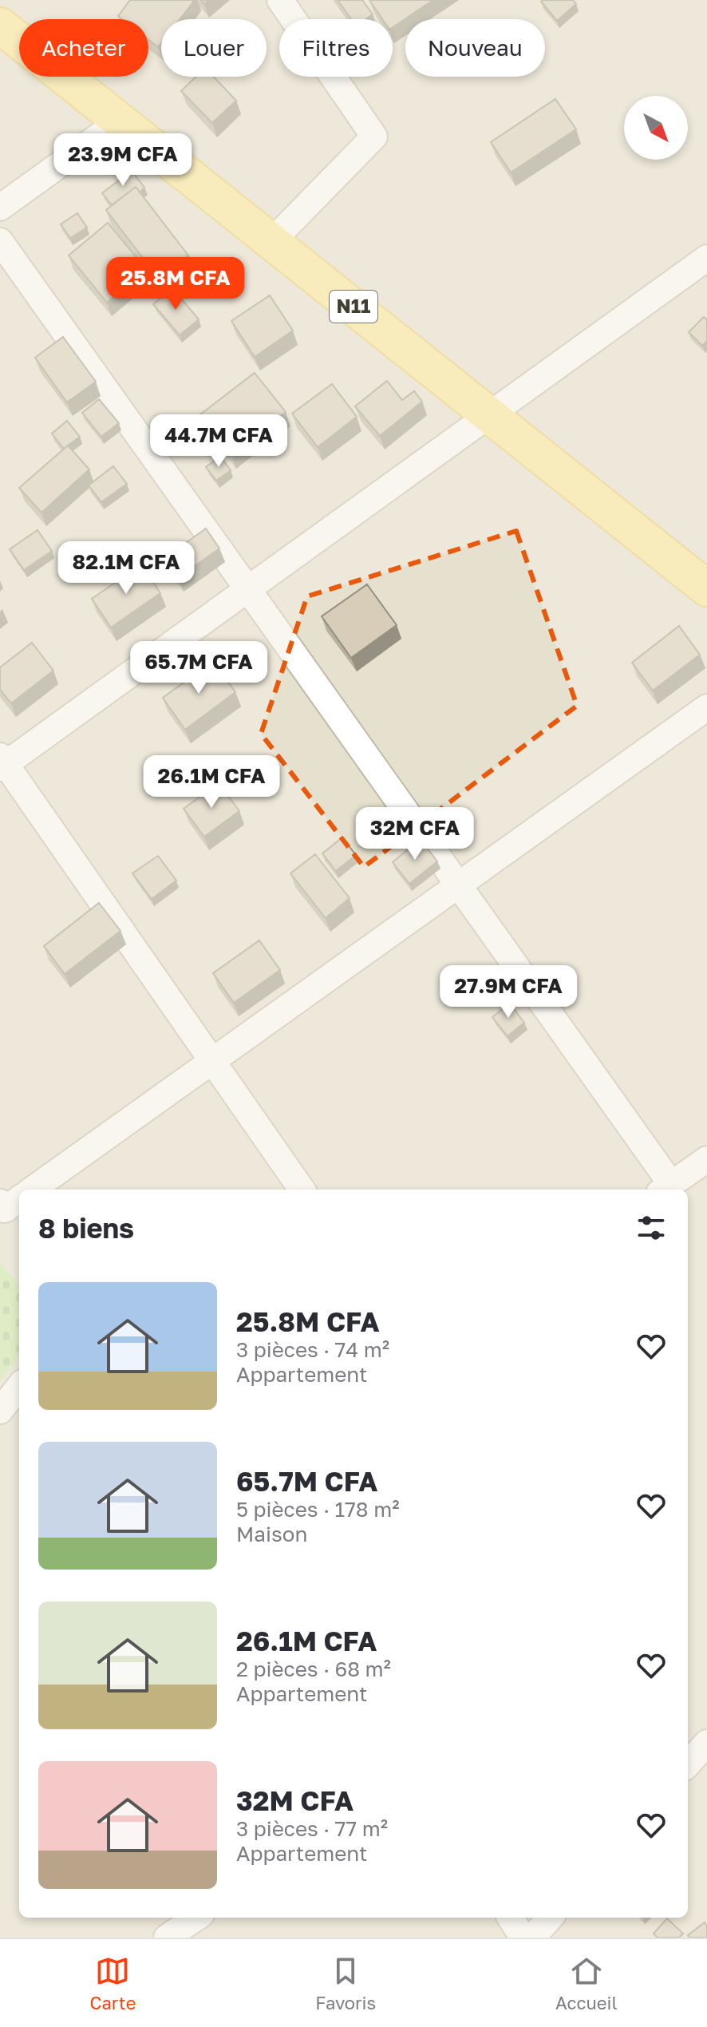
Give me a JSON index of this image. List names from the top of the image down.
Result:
{
  "streets": {
    "main road": ["N11"]
  },
  "north": "bottom right",
  "page": {
    "chip": [
      "Acheter",
      "Louer",
      "Filtres",
      "Nouveau"
    ],
    "price": [
      "23.9M CFA",
      "25.8M CFA",
      "44.7M CFA",
      "82.1M CFA",
      "65.7M CFA",
      "26.1M CFA",
      "32M CFA",
      "27.9M CFA"
    ],
    "heading": "8 biens",
    "list": [
      {
        "name": "25.8M CFA",
        "note": "3 pièces · 74 m² · Appartement"
      },
      {
        "name": "65.7M CFA",
        "note": "5 pièces · 178 m² · Maison"
      },
      {
        "name": "26.1M CFA",
        "note": "2 pièces · 68 m² · Appartement"
      },
      {
        "name": "32M CFA",
        "note": "3 pièces · 77 m² · Appartement"
      }
    ],
    "tabs": ["Carte", "Favoris", "Accueil"]
  }
}
